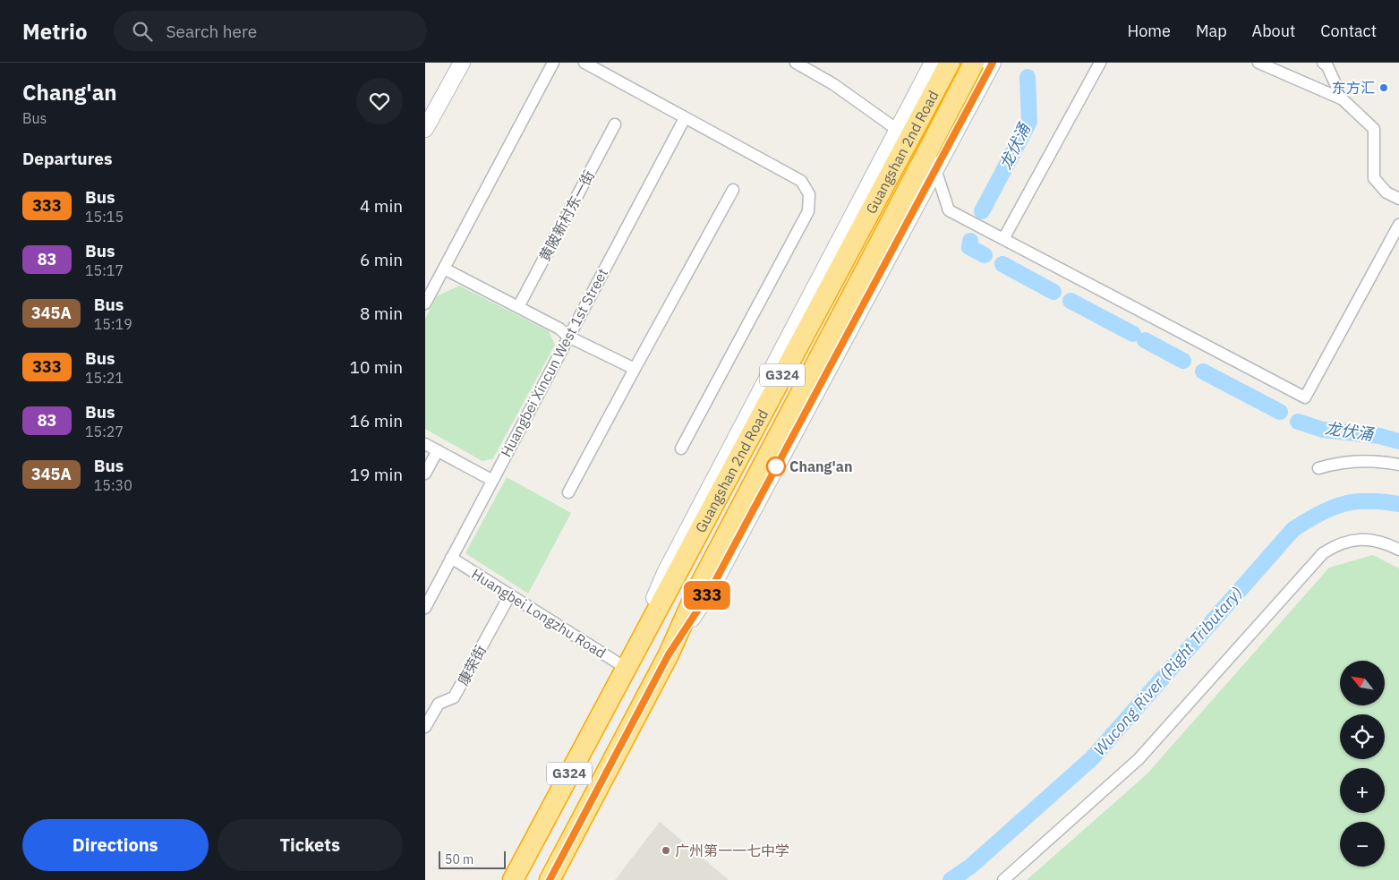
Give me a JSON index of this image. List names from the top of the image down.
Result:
{
  "streets": {
    "highway": ["Guangshan 2nd Road", "G324"],
    "street": [
      "黄陂新村东一街",
      "Huangbei Xincun West 1st Street",
      "Huangbei Longzhu Road",
      "康荣街"
    ]
  },
  "crossings": [
    ["Guangshan 2nd Road", "Huangbei Longzhu Road"],
    ["Huangbei Xincun West 1st Street", "Huangbei Longzhu Road"],
    ["Huangbei Longzhu Road", "康荣街"]
  ],
  "water": ["龙伏涌", "Wucong River (Right Tributary)"],
  "places": ["东方汇", "Chang'an", "广州第一一七中学"],
  "lines": ["bus line 333"],
  "scale_bar": "50 m",
  "north": "top left",
  "page": {
    "header": "Metrio",
    "search": "Search here",
    "nav": [
      "Home",
      "Map",
      "About",
      "Contact"
    ],
    "heading": [
      ["Chang'an", "Bus"],
      "Departures"
    ],
    "on_map": "333",
    "list": [
      {
        "mark": "333",
        "name": "Bus",
        "note": "15:15",
        "value": "4 min"
      },
      {
        "mark": "83",
        "name": "Bus",
        "note": "15:17",
        "value": "6 min"
      },
      {
        "mark": "345A",
        "name": "Bus",
        "note": "15:19",
        "value": "8 min"
      },
      {
        "mark": "333",
        "name": "Bus",
        "note": "15:21",
        "value": "10 min"
      },
      {
        "mark": "83",
        "name": "Bus",
        "note": "15:27",
        "value": "16 min"
      },
      {
        "mark": "345A",
        "name": "Bus",
        "note": "15:30",
        "value": "19 min"
      }
    ],
    "map_buttons": ["+", "−"],
    "buttons": ["Directions", "Tickets"],
    "scale": "50 m"
  }
}
